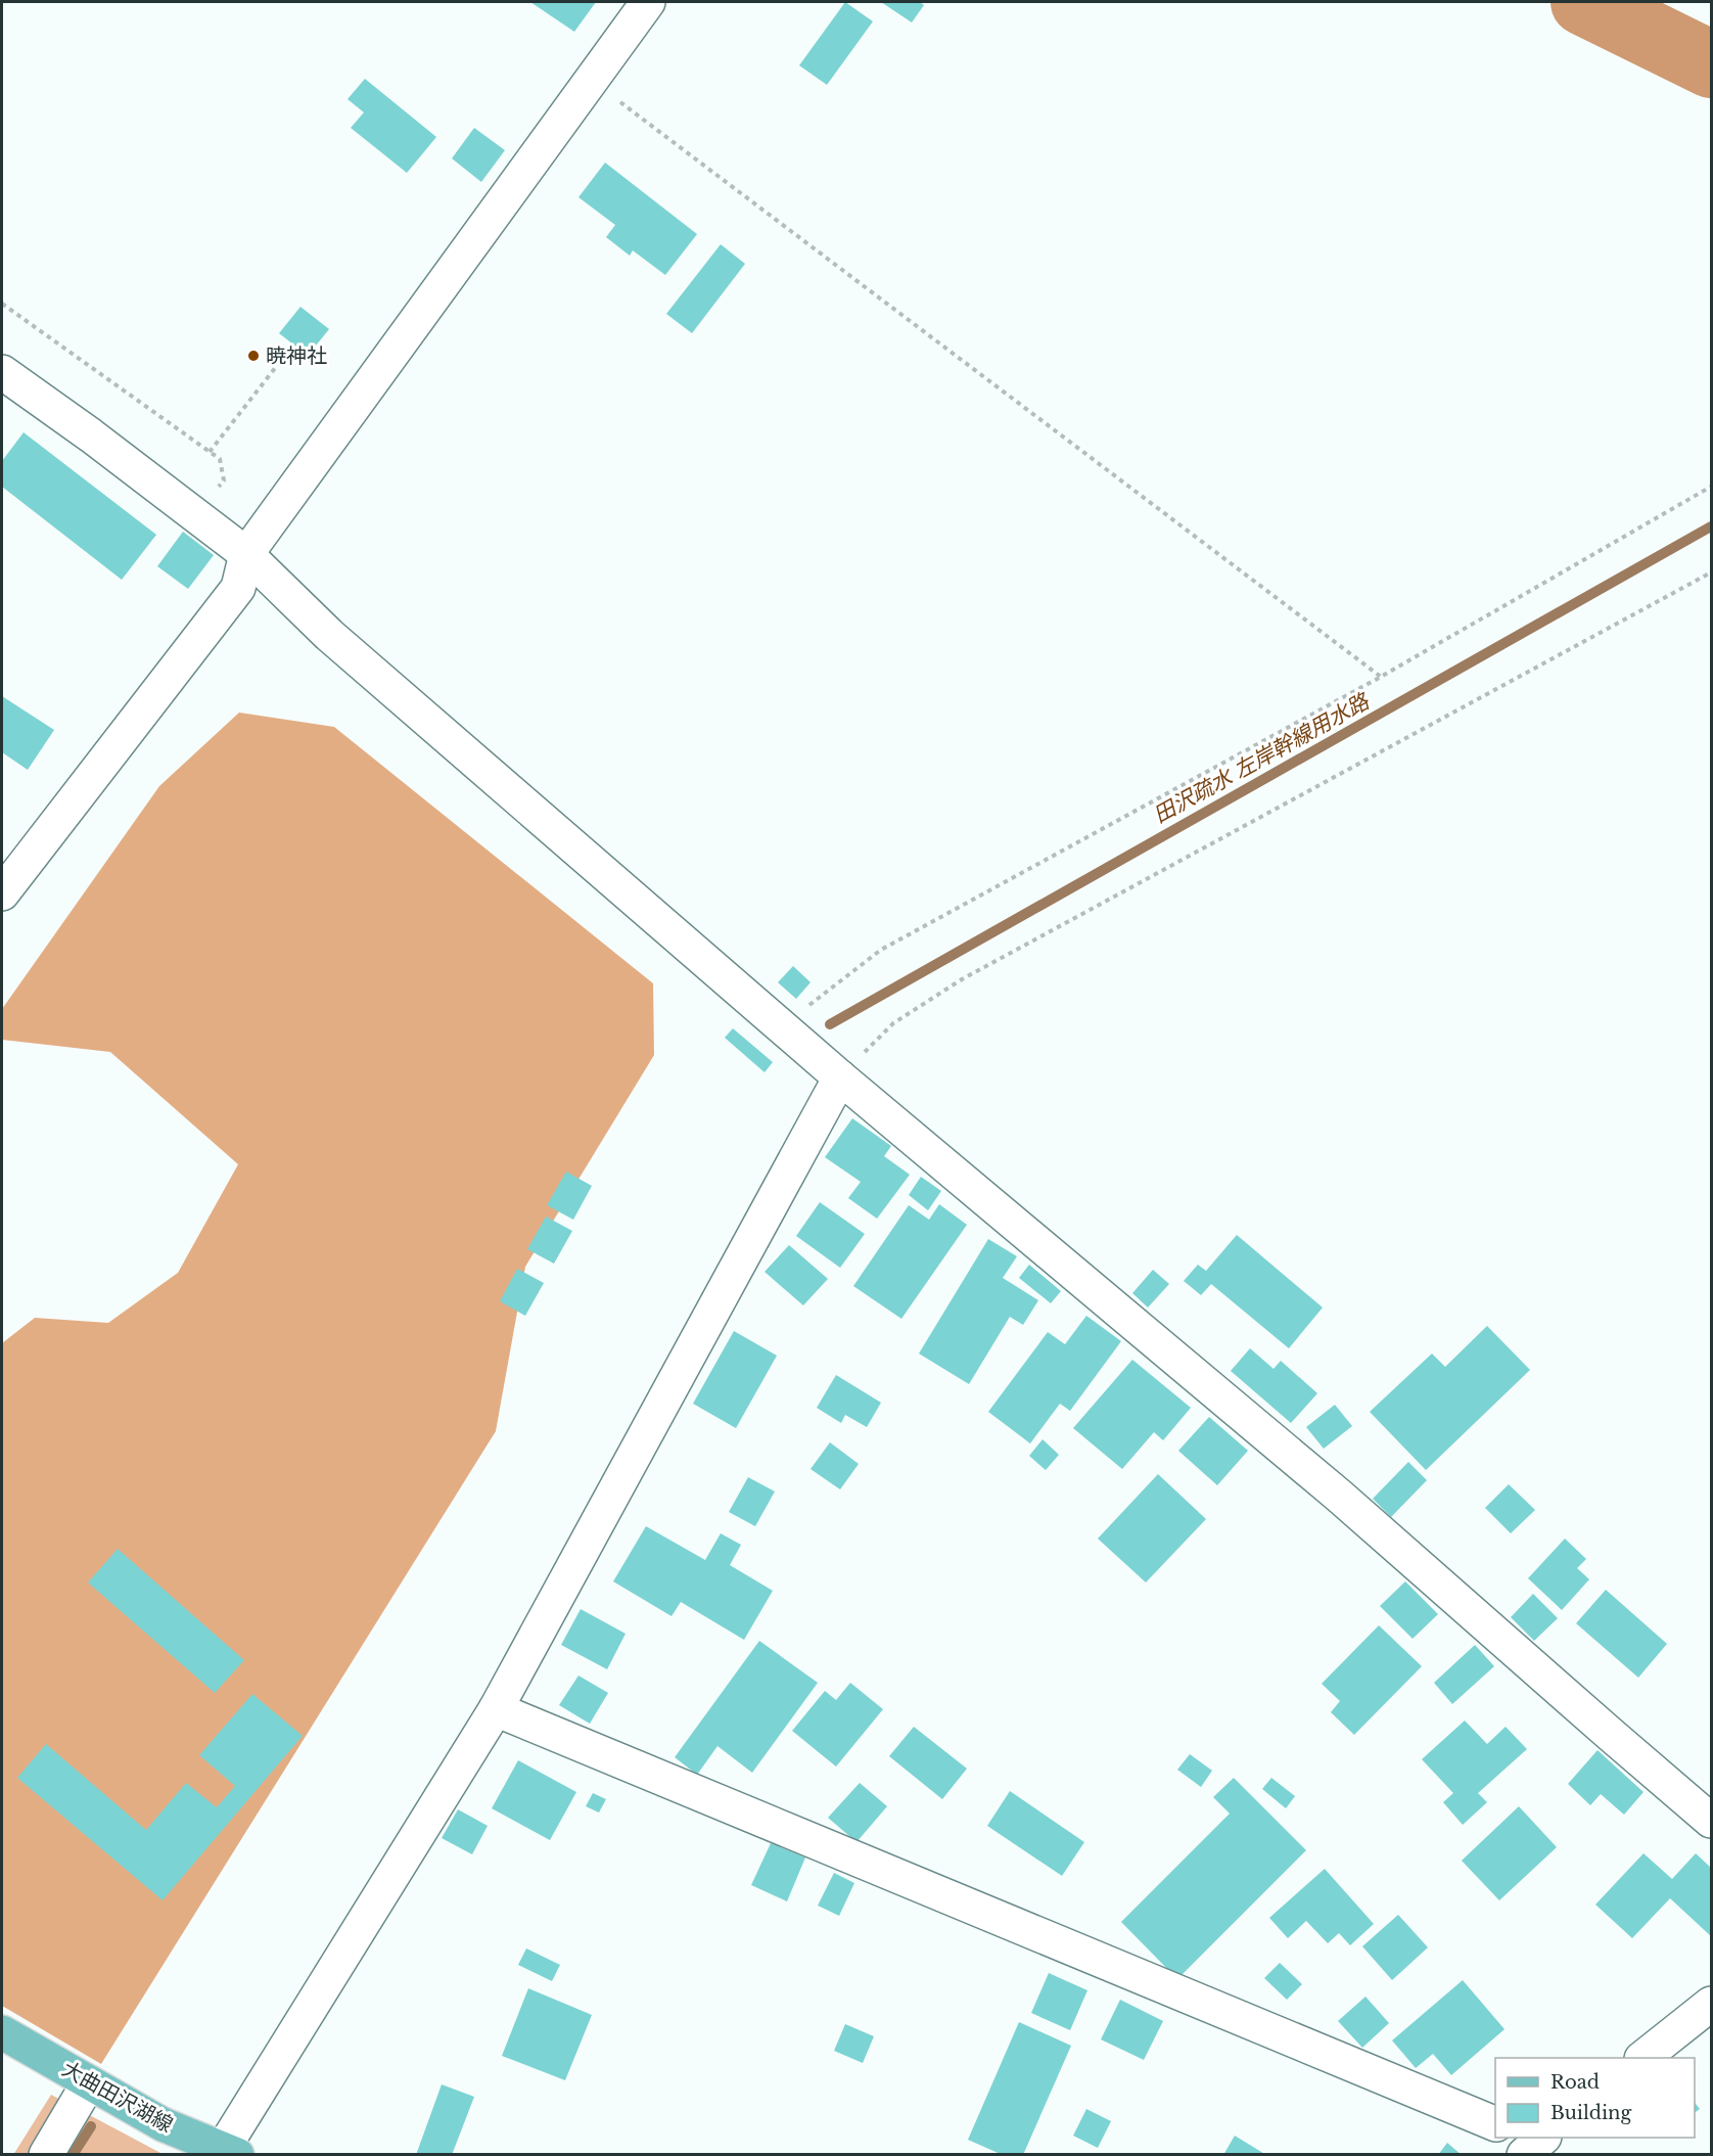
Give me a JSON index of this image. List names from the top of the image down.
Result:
{
  "streets": {
    "main road": ["大曲田沢湖線"]
  },
  "water": ["田沢疏水 左岸幹線用水路"],
  "places": ["暁神社"],
  "legend": ["Road", "Building"]
}
